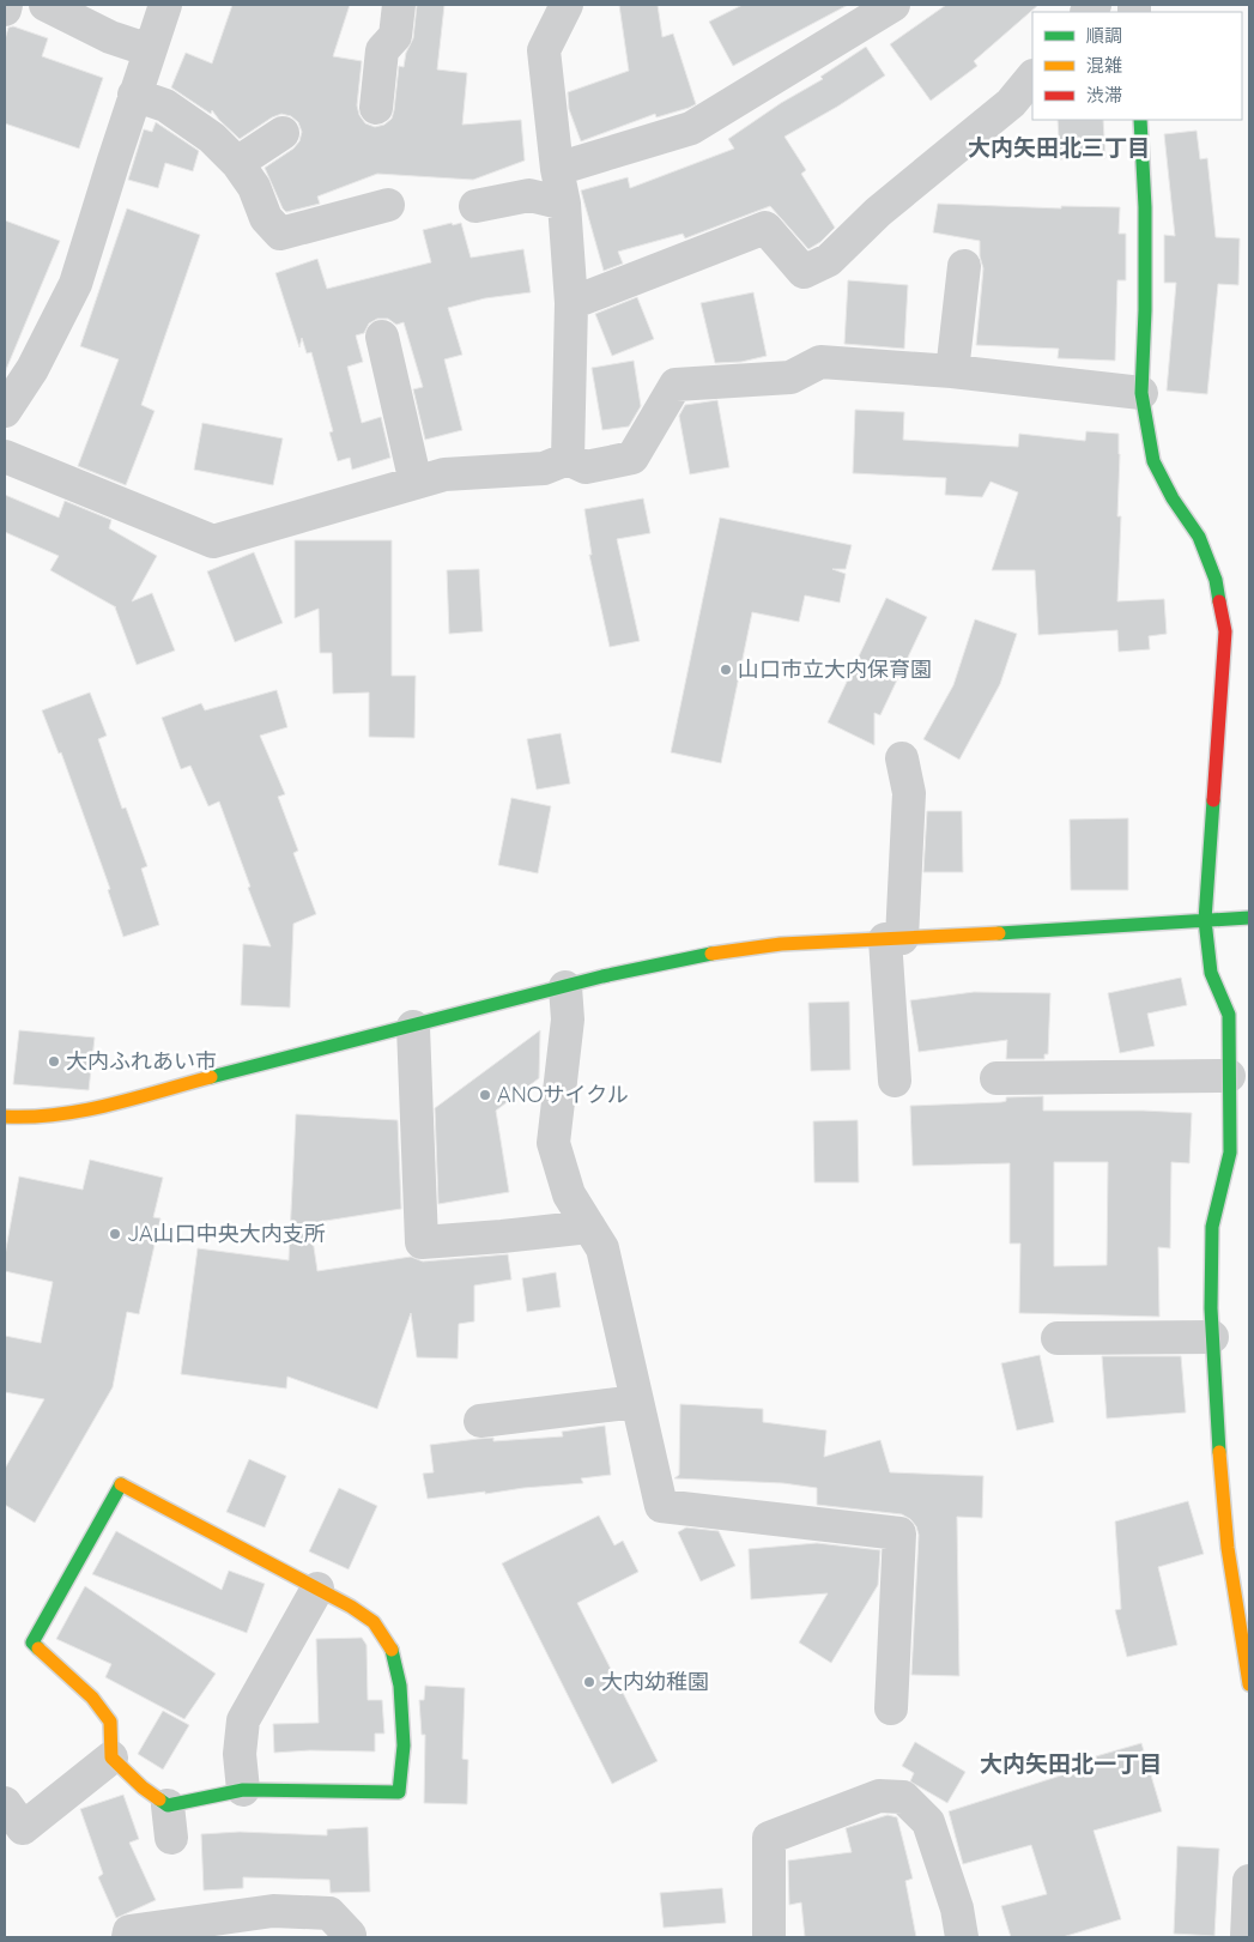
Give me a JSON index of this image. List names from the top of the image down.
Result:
{
  "districts": ["大内矢田北三丁目", "大内矢田北一丁目"],
  "places": [
    "山口市立大内保育園",
    "大内ふれあい市",
    "ANOサイクル",
    "JA山口中央大内支所",
    "大内幼稚園"
  ],
  "legend": ["順調", "混雑", "渋滞"]
}
